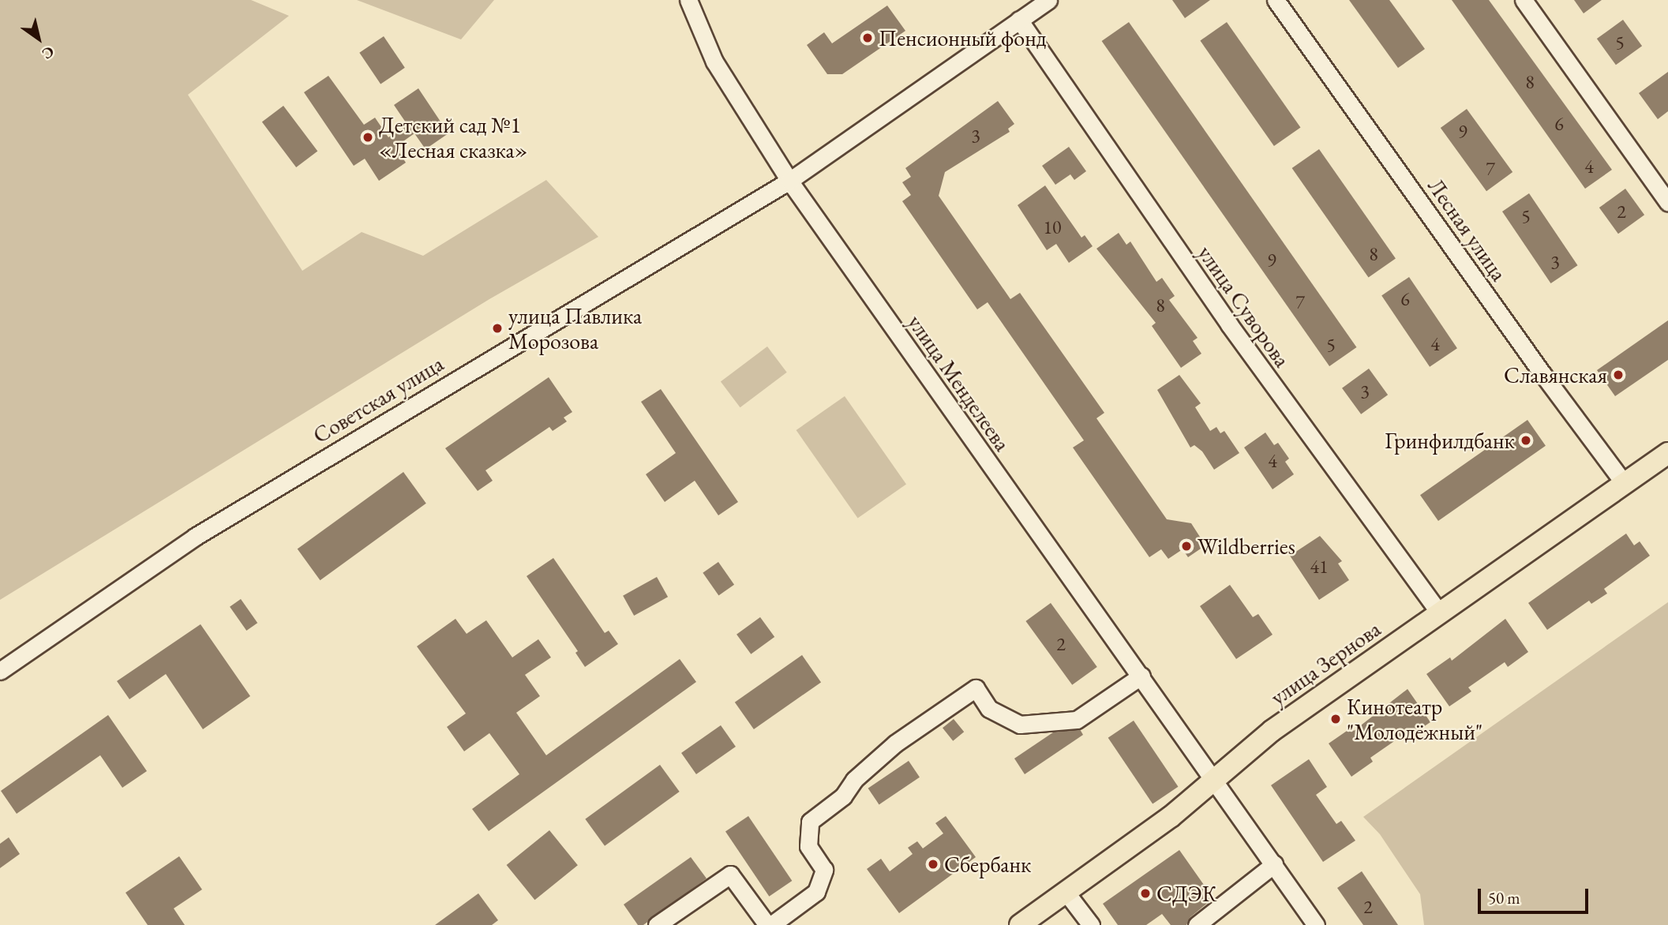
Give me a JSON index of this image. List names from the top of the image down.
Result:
{
  "streets": {
    "main road": ["улица Зернова"],
    "street": [
      "Лесная улица",
      "улица Суворова",
      "улица Менделеева",
      "Советская улица"
    ]
  },
  "crossings": [
    ["Лесная улица", "улица Зернова"],
    ["улица Суворова", "улица Зернова"],
    ["улица Менделеева", "Советская улица"],
    ["улица Менделеева", "улица Зернова"]
  ],
  "places": [
    "Пенсионный фонд",
    "Детский сад №1 «Лесная сказка»",
    "улица Павлика Морозова",
    "Славянская",
    "Гринфилдбанк",
    "Wildberries",
    "Кинотеатр \"Молодёжный\"",
    "Сбербанк",
    "СДЭК"
  ],
  "house_numbers": [
    "5",
    "8",
    "6",
    "9",
    "3",
    "4",
    "7",
    "2",
    "5",
    "10",
    "8",
    "9",
    "3",
    "6",
    "7",
    "8",
    "4",
    "5",
    "3",
    "4",
    "41",
    "2",
    "2"
  ],
  "scale_bar": "50 m",
  "north": "bottom right"
}
